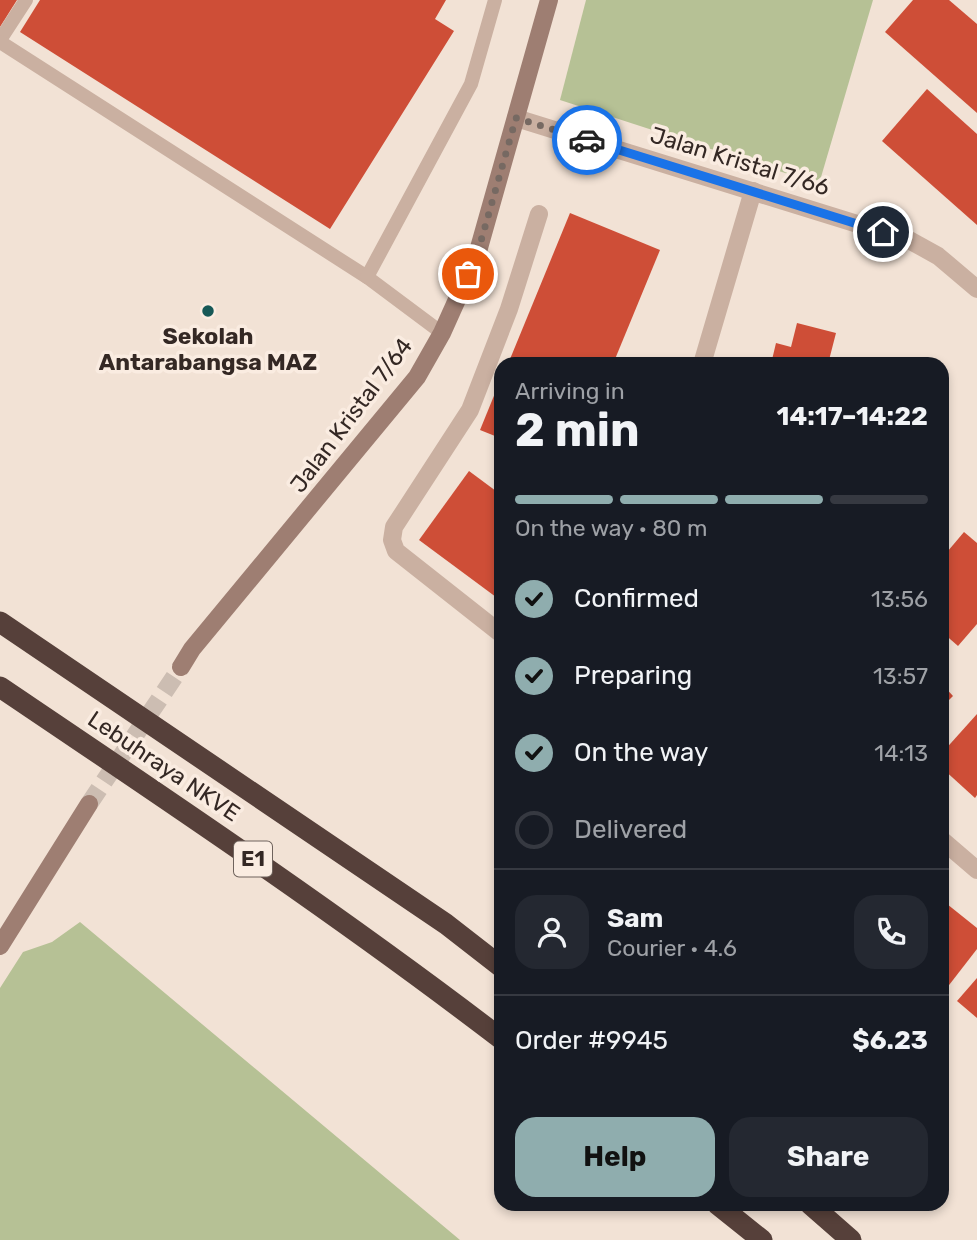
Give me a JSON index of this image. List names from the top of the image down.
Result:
{
  "streets": {
    "highway": ["Lebuhraya NKVE", "E1"],
    "street": ["Jalan Kristal 7/66", "Jalan Kristal 7/64"]
  },
  "crossings": [
    ["Jalan Kristal 7/66", "Jalan Kristal 7/64"]
  ],
  "places": ["Sekolah Antarabangsa MAZ"],
  "page": {
    "heading": ["2 min", "Arriving in", "14:17–14:22"],
    "panel": [
      "Sam",
      "Courier · 4.6",
      "Order #9945",
      "$6.23"
    ],
    "bar": "On the way · 80 m",
    "list": [
      ["Confirmed", "13:56"],
      ["Preparing", "13:57"],
      ["On the way", "14:13"],
      "Delivered"
    ],
    "buttons": ["Help", "Share"]
  }
}
